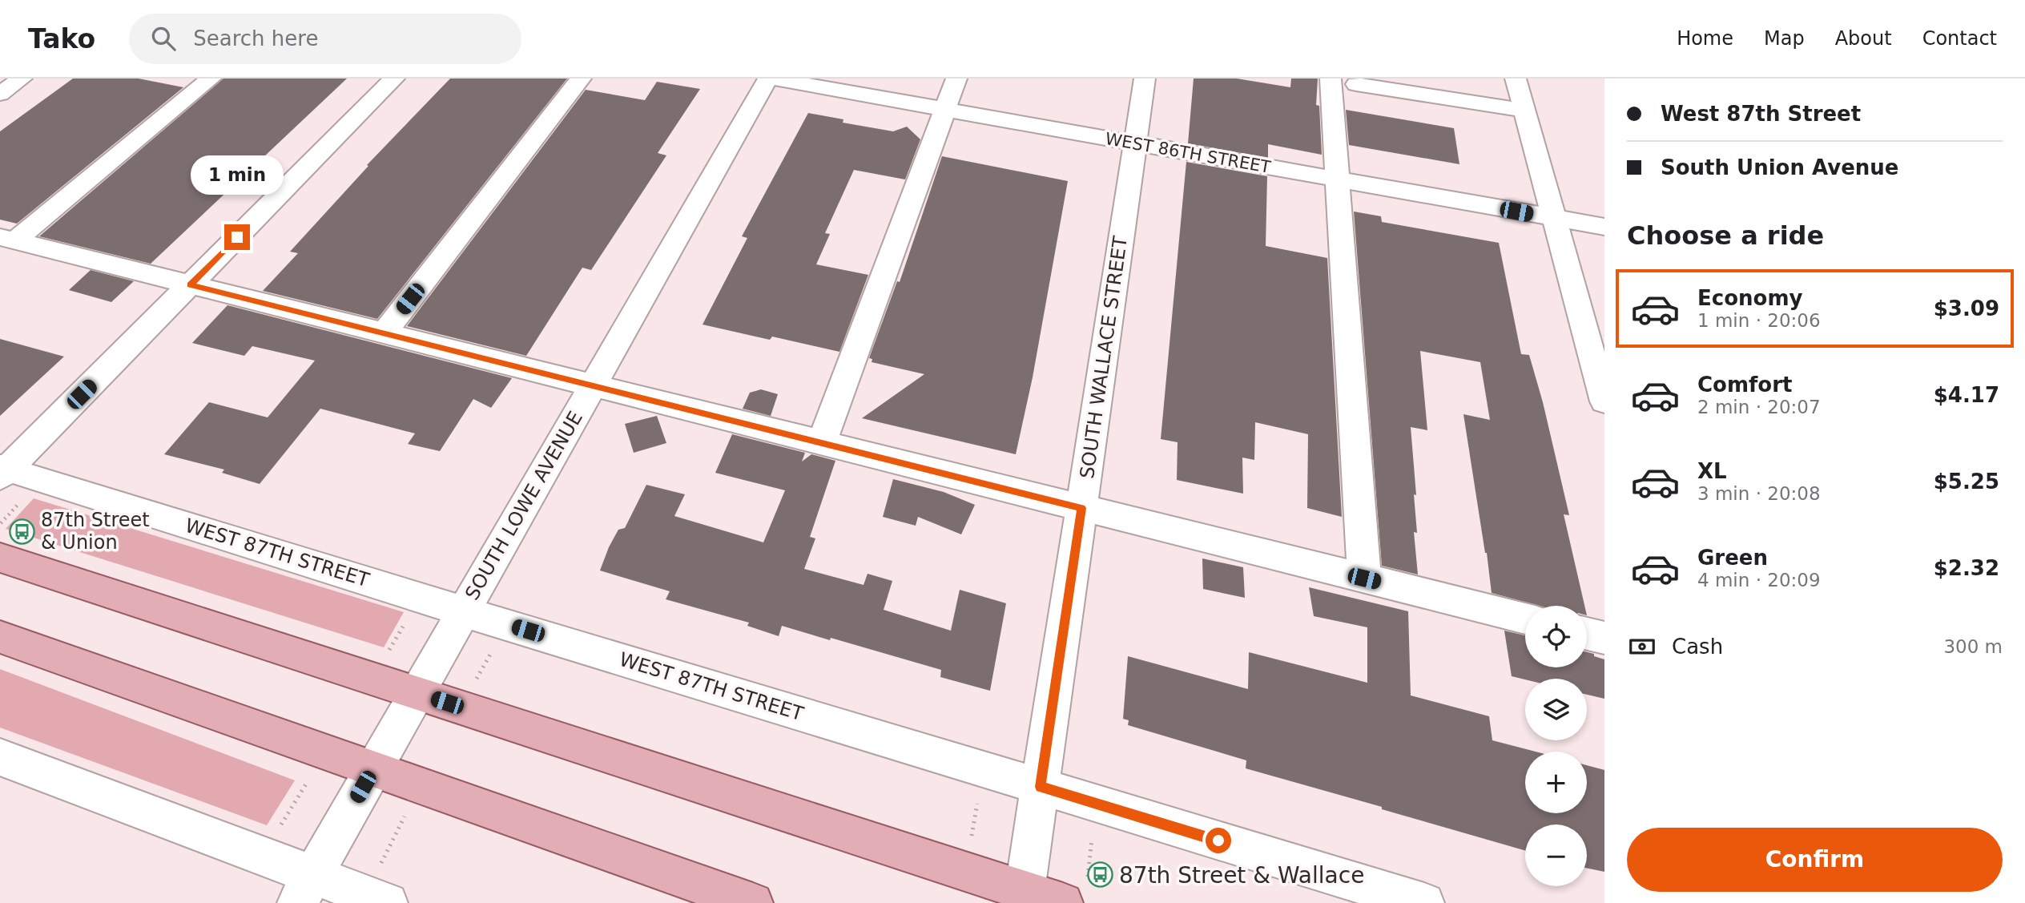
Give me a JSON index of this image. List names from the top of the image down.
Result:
{
  "streets": {
    "street": [
      "WEST 86TH STREET",
      "SOUTH WALLACE STREET",
      "SOUTH LOWE AVENUE",
      "WEST 87TH STREET"
    ]
  },
  "crossings": [
    ["WEST 86TH STREET", "SOUTH WALLACE STREET"],
    ["WEST 86TH STREET", "SOUTH LOWE AVENUE"],
    ["SOUTH WALLACE STREET", "WEST 87TH STREET"],
    ["SOUTH LOWE AVENUE", "WEST 87TH STREET"]
  ],
  "places": {
    "bus stop": ["87th Street & Union", "87th Street & Wallace"]
  },
  "page": {
    "header": "Tako",
    "search": "Search here",
    "nav": [
      "Home",
      "Map",
      "About",
      "Contact"
    ],
    "banner": ["West 87th Street", "South Union Avenue"],
    "bubble": "1 min",
    "heading": "Choose a ride",
    "list": [
      {
        "name": "Economy",
        "note": "1 min · 20:06",
        "value": "$3.09"
      },
      {
        "name": "Comfort",
        "note": "2 min · 20:07",
        "value": "$4.17"
      },
      {
        "name": "XL",
        "note": "3 min · 20:08",
        "value": "$5.25"
      },
      {
        "name": "Green",
        "note": "4 min · 20:09",
        "value": "$2.32"
      }
    ],
    "map_buttons": ["+", "−"],
    "pay": ["Cash", "300 m"],
    "buttons": "Confirm"
  }
}
